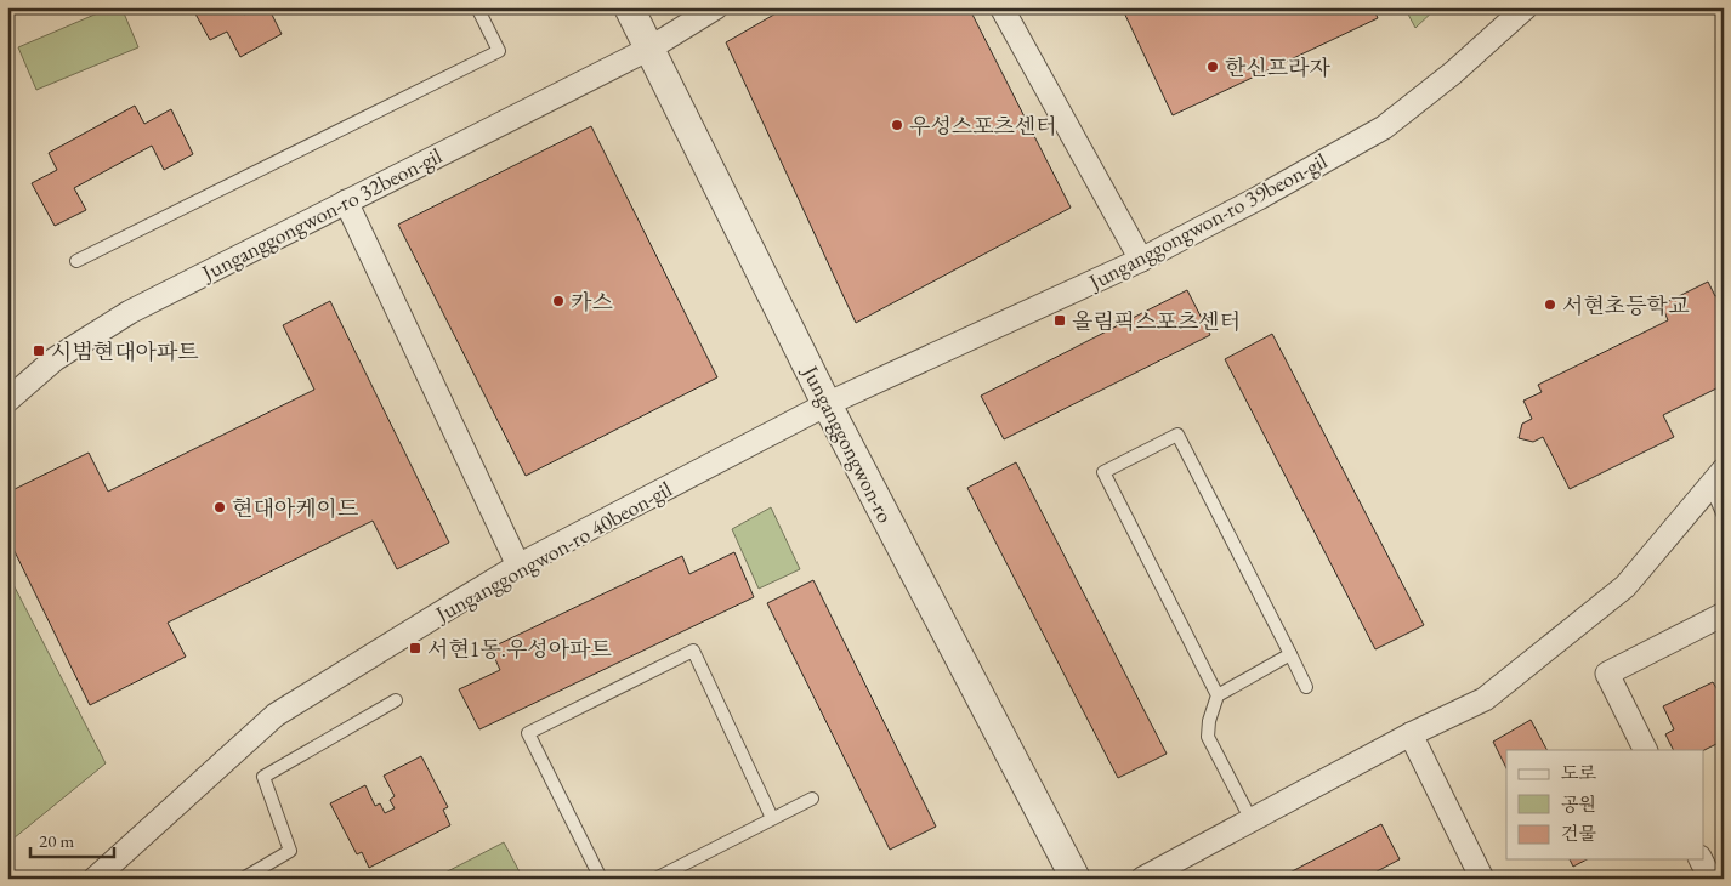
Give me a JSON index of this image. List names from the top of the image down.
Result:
{
  "streets": {
    "street": [
      "Junganggongwon-ro 32beon-gil",
      "Junganggongwon-ro 39beon-gil",
      "Junganggongwon-ro",
      "Junganggongwon-ro 40beon-gil"
    ]
  },
  "crossings": [
    ["Junganggongwon-ro 32beon-gil", "Junganggongwon-ro"],
    ["Junganggongwon-ro 39beon-gil", "Junganggongwon-ro"],
    ["Junganggongwon-ro 39beon-gil", "Junganggongwon-ro 40beon-gil"],
    ["Junganggongwon-ro", "Junganggongwon-ro 40beon-gil"]
  ],
  "places": {
    "other": [
      "한신프라자",
      "우성스포츠센터",
      "카스",
      "서현초등학교",
      "현대아케이드"
    ],
    "transit": ["올림픽스포츠센터", "시범현대아파트", "서현1동.우성아파트"]
  },
  "legend": ["도로", "공원", "건물"],
  "scale_bar": "20 m"
}
